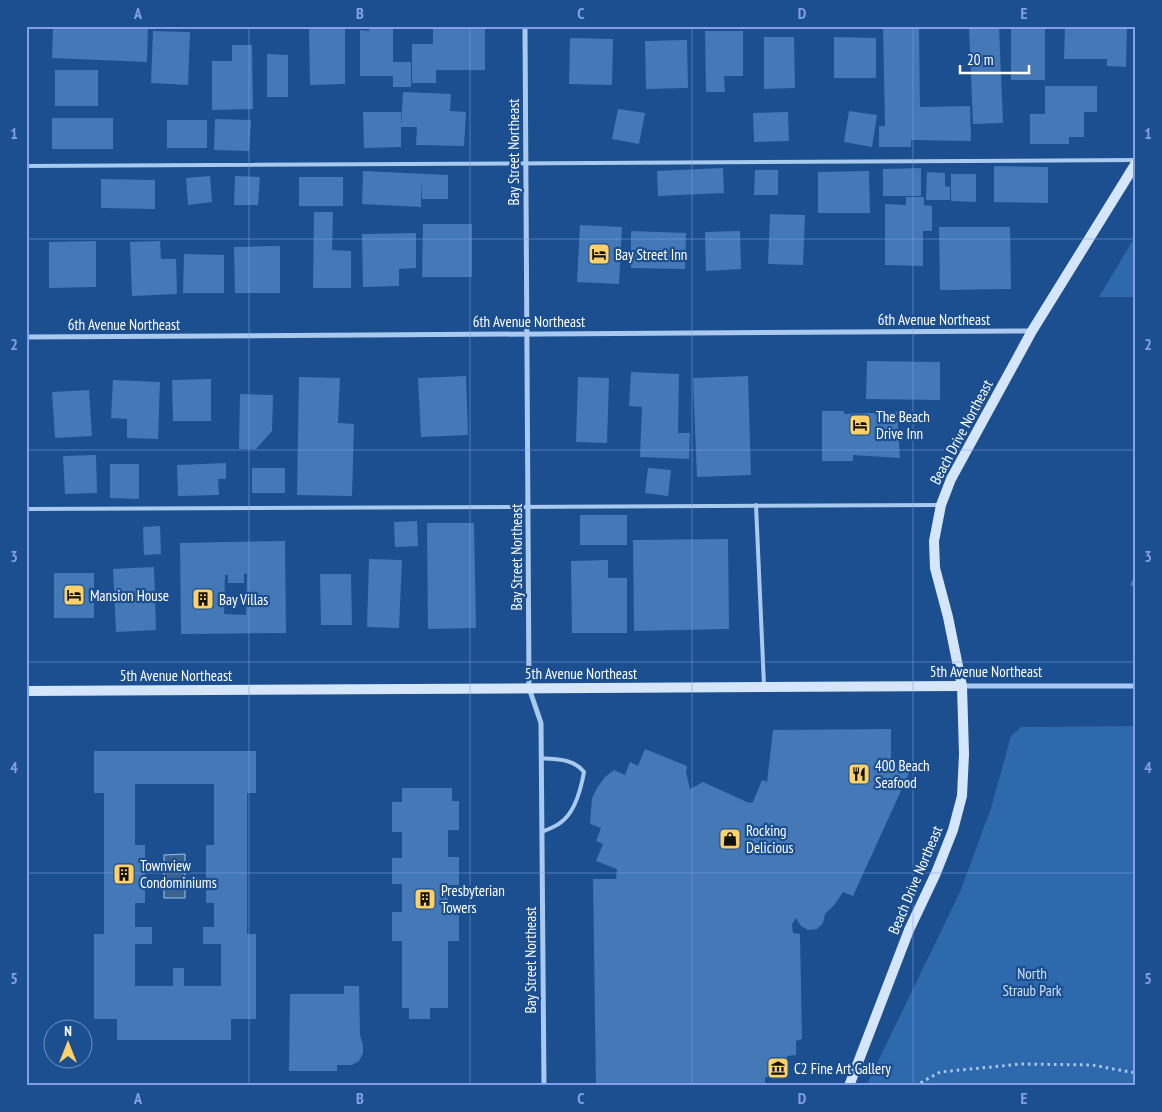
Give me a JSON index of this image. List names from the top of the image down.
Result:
{
  "streets": {
    "street": [
      "Bay Street Northeast",
      "6th Avenue Northeast",
      "Beach Drive Northeast",
      "5th Avenue Northeast"
    ]
  },
  "crossings": [
    ["Bay Street Northeast", "6th Avenue Northeast"],
    ["Bay Street Northeast", "5th Avenue Northeast"],
    ["6th Avenue Northeast", "Beach Drive Northeast"],
    ["Beach Drive Northeast", "5th Avenue Northeast"]
  ],
  "parks": ["North Straub Park"],
  "places": {
    "hotel": ["Bay Street Inn", "The Beach Drive Inn", "Mansion House"],
    "building": ["Bay Villas", "Townview Condominiums", "Presbyterian Towers"],
    "restaurant": ["400 Beach Seafood"],
    "shop": ["Rocking Delicious"],
    "museum": ["C2 Fine Art Gallery"]
  },
  "scale_bar": "20 m",
  "north": "top",
  "grid": {
    "columns": [
      "A",
      "B",
      "C",
      "D",
      "E"
    ],
    "rows": [
      "1",
      "2",
      "3",
      "4",
      "5"
    ]
  }
}
